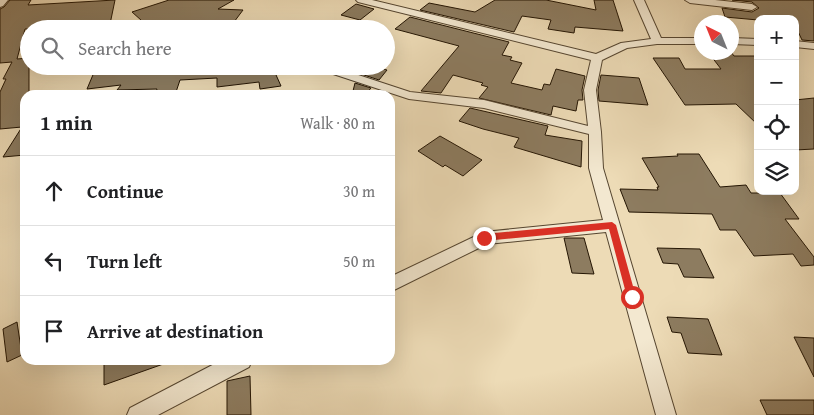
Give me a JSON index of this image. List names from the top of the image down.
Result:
{
  "north": "top left",
  "page": {
    "map_buttons": ["+", "−"],
    "search": "Search here",
    "heading": ["1 min", "Walk · 80 m"],
    "list": [
      ["Continue", "30 m"],
      ["Turn left", "50 m"],
      "Arrive at destination"
    ]
  }
}
